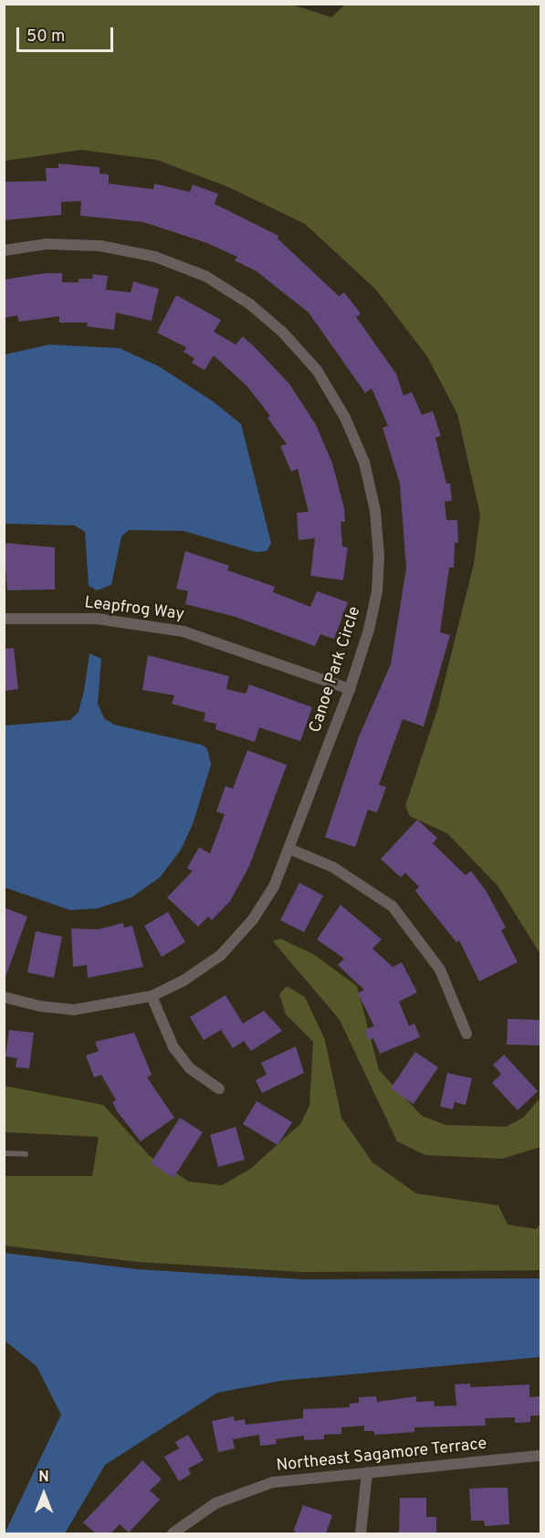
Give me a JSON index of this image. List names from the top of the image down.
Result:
{
  "streets": {
    "street": ["Leapfrog Way", "Canoe Park Circle", "Northeast Sagamore Terrace"]
  },
  "crossings": [
    ["Leapfrog Way", "Canoe Park Circle"]
  ],
  "scale_bar": "50 m",
  "north": "top"
}
